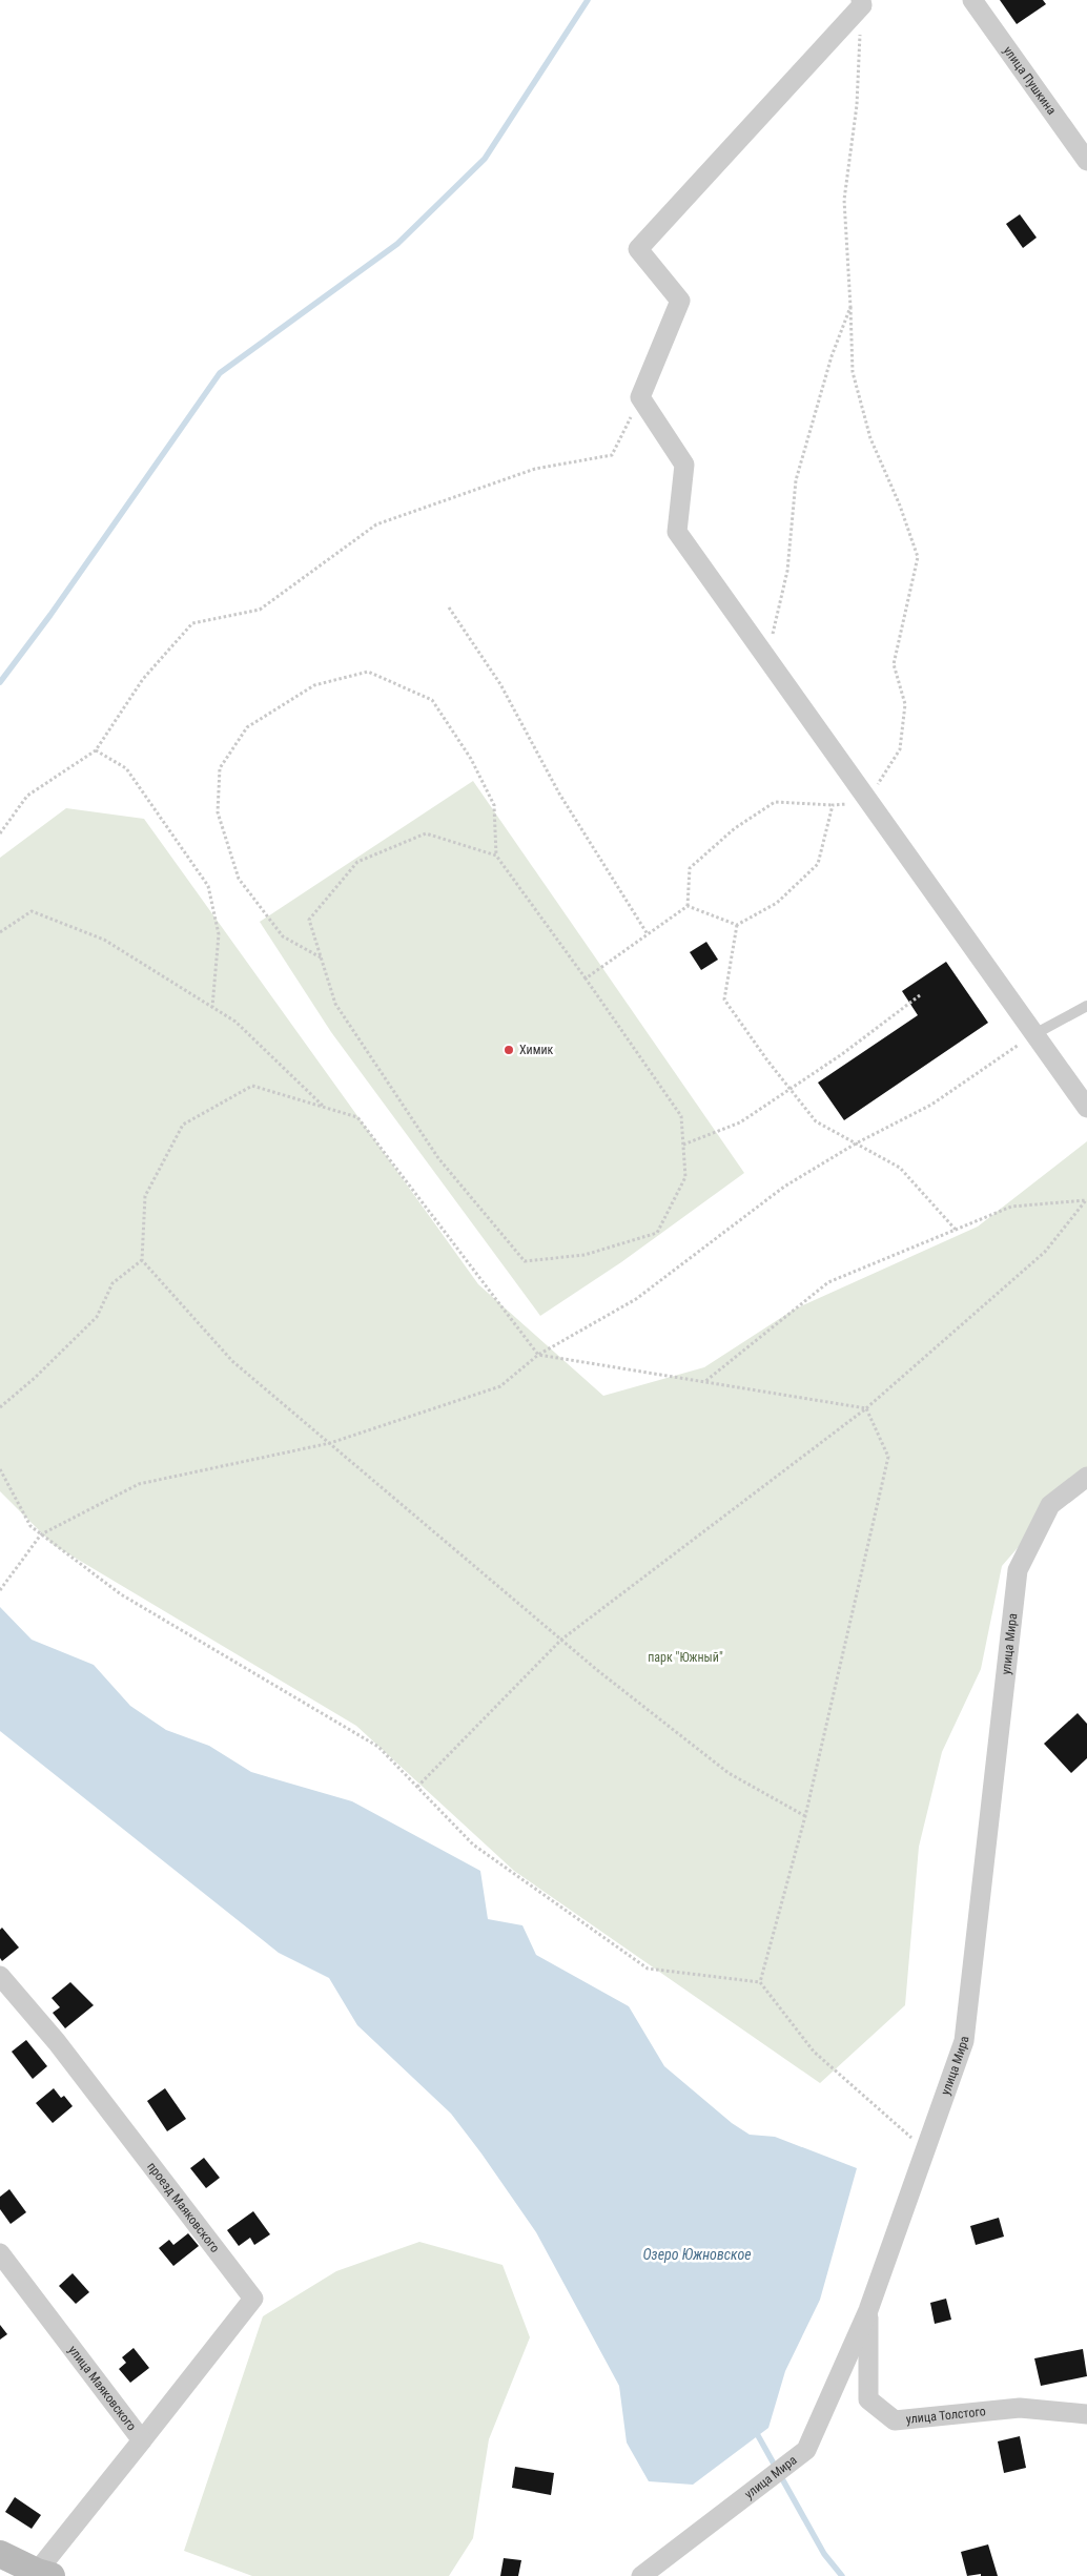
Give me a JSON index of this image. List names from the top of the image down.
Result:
{
  "streets": {
    "street": [
      "улица Пушкина",
      "улица Мира",
      "проезд Маяковского",
      "улица Маяковского",
      "улица Толстого"
    ]
  },
  "crossings": [
    ["улица Мира", "улица Толстого"],
    ["проезд Маяковского", "улица Маяковского"]
  ],
  "water": ["Озеро Южновское"],
  "parks": ["парк \"Южный\""],
  "places": ["Химик"]
}
